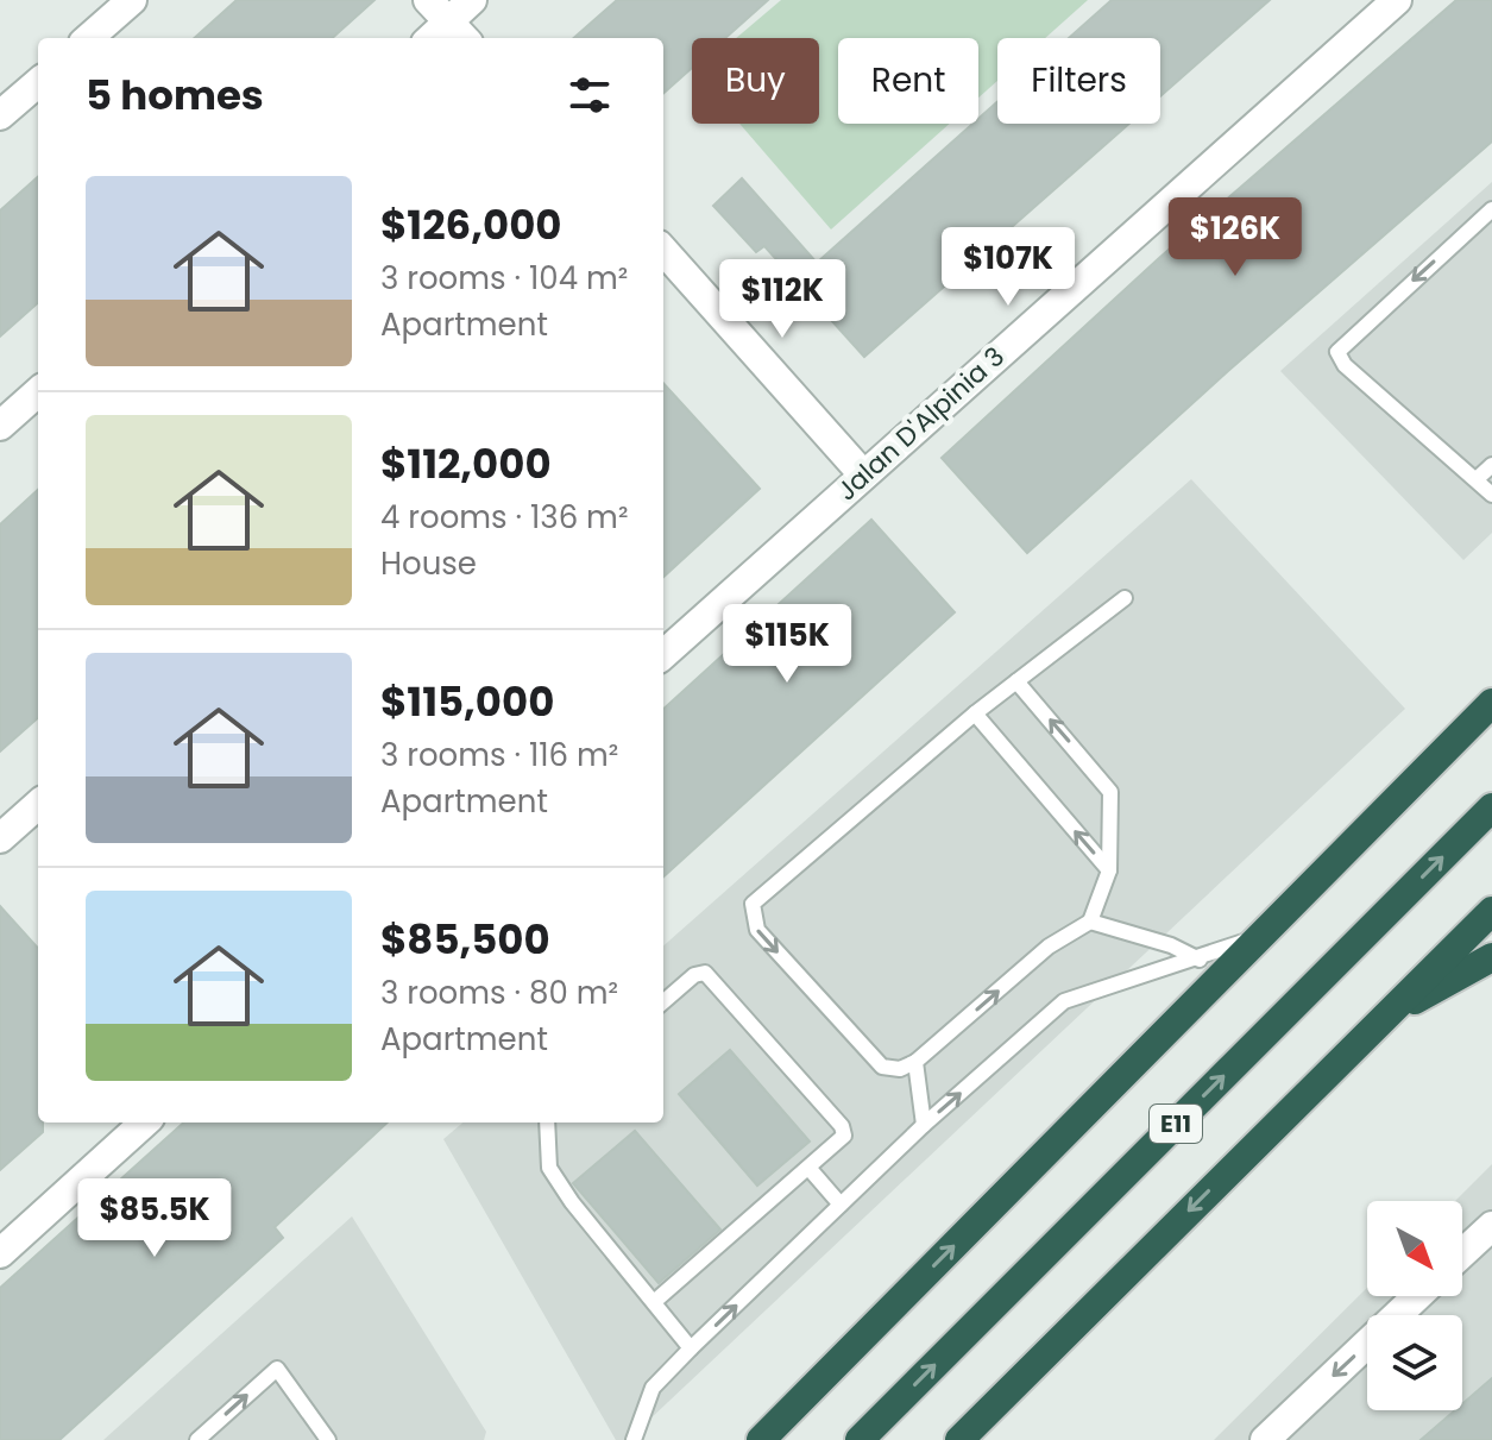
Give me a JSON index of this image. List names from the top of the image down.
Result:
{
  "streets": {
    "highway": ["E11"],
    "street": ["Jalan D'Alpinia 3"]
  },
  "north": "bottom right",
  "page": {
    "chip": ["Buy", "Rent", "Filters"],
    "heading": "5 homes",
    "list": [
      {
        "name": "$126,000",
        "note": "3 rooms · 104 m² · Apartment"
      },
      {
        "name": "$112,000",
        "note": "4 rooms · 136 m² · House"
      },
      {
        "name": "$115,000",
        "note": "3 rooms · 116 m² · Apartment"
      },
      {
        "name": "$85,500",
        "note": "3 rooms · 80 m² · Apartment"
      }
    ],
    "price": [
      "$126K",
      "$107K",
      "$112K",
      "$115K",
      "$85.5K"
    ]
  }
}
